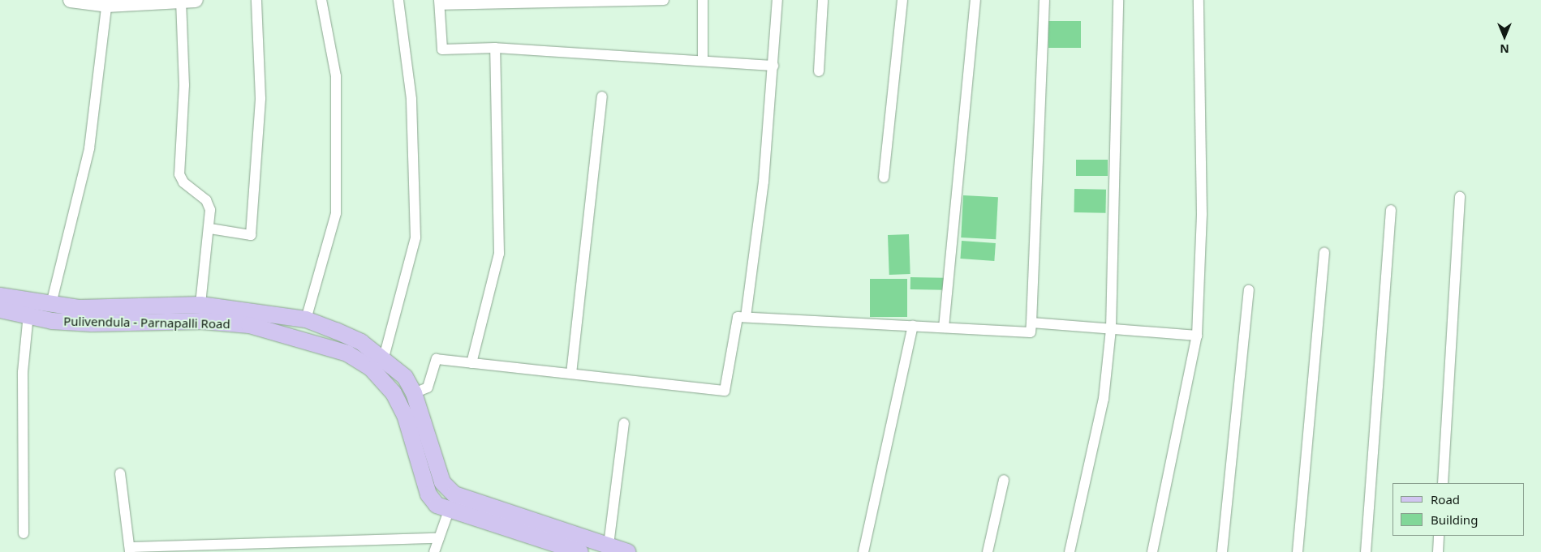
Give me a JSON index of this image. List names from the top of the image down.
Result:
{
  "streets": {
    "main road": ["Pulivendula - Parnapalli Road"]
  },
  "legend": ["Road", "Building"],
  "north": "bottom"
}
